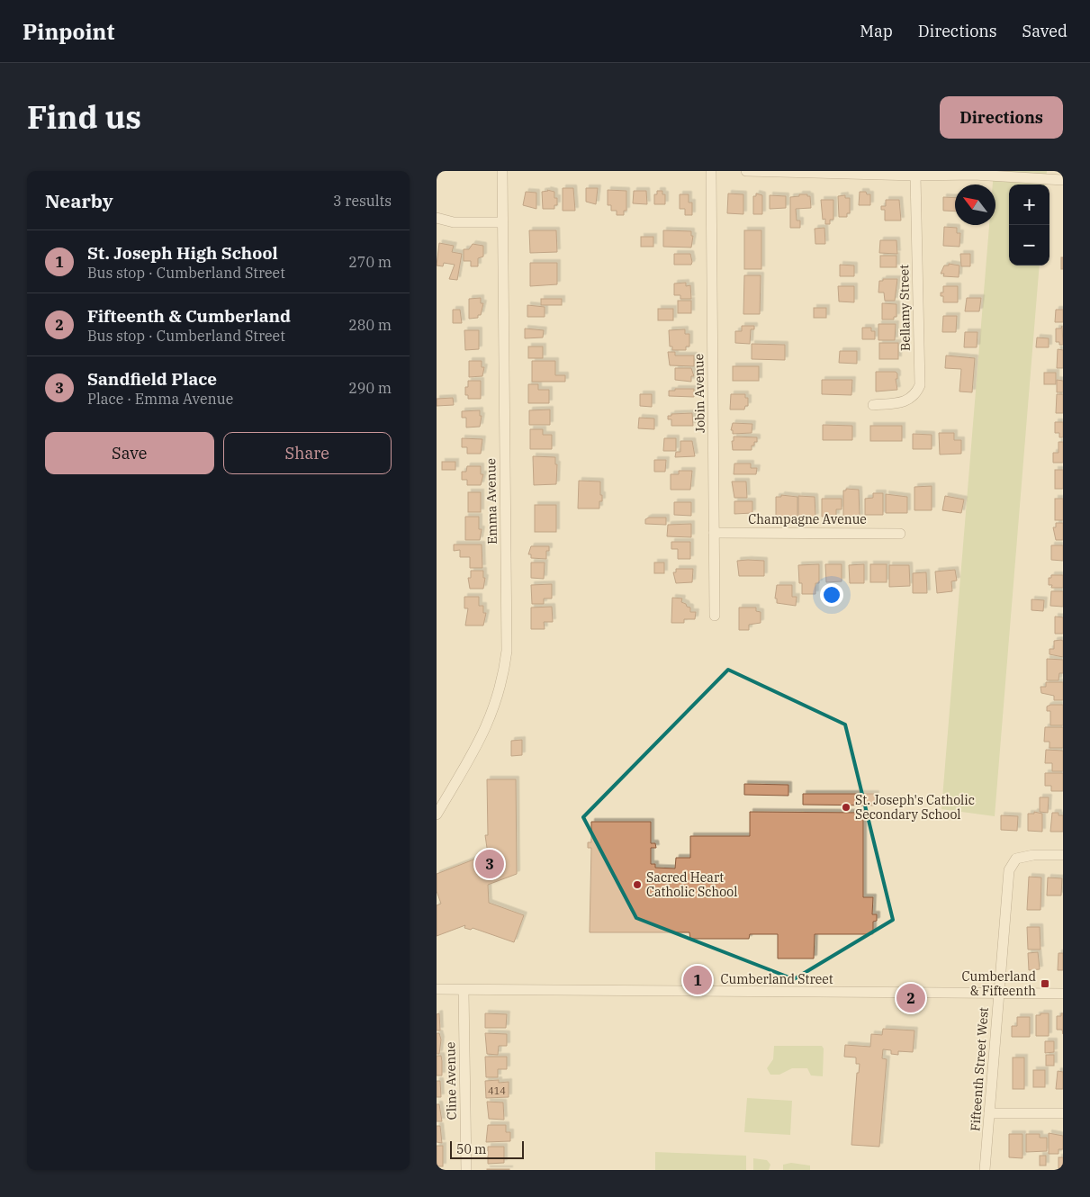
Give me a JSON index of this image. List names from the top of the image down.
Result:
{
  "streets": {
    "street": [
      "Bellamy Street",
      "Jobin Avenue",
      "Emma Avenue",
      "Champagne Avenue",
      "Cumberland Street",
      "Fifteenth Street West",
      "Cline Avenue"
    ]
  },
  "crossings": [
    ["Jobin Avenue", "Champagne Avenue"],
    ["Cumberland Street", "Fifteenth Street West"],
    ["Cumberland Street", "Cline Avenue"]
  ],
  "places": {
    "other": ["St. Joseph's Catholic Secondary School", "Sacred Heart Catholic School"],
    "transit": ["Cumberland & Fifteenth"]
  },
  "house_numbers": ["414"],
  "scale_bar": "50 m",
  "north": "top left",
  "page": {
    "header": "Pinpoint",
    "nav": ["Map", "Directions", "Saved"],
    "title": "Find us",
    "buttons": [
      "Directions",
      ["Save", "Share"]
    ],
    "heading": ["Nearby", "3 results"],
    "map_buttons": ["+", "−"],
    "list": [
      {
        "mark": "1",
        "name": "St. Joseph High School",
        "note": "Bus stop · Cumberland Street",
        "value": "270 m"
      },
      {
        "mark": "2",
        "name": "Fifteenth & Cumberland",
        "note": "Bus stop · Cumberland Street",
        "value": "280 m"
      },
      {
        "mark": "3",
        "name": "Sandfield Place",
        "note": "Place · Emma Avenue",
        "value": "290 m"
      }
    ],
    "pins": ["3", "1", "2"],
    "scale": "50 m"
  }
}
